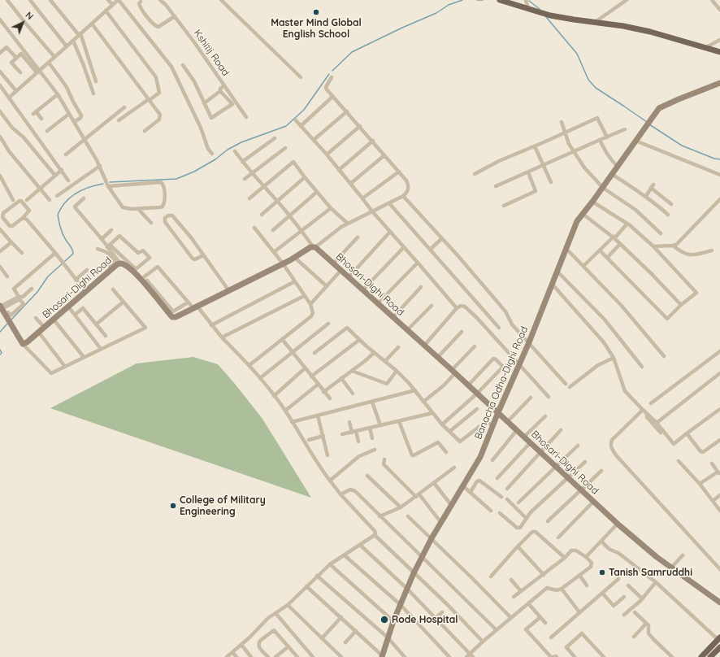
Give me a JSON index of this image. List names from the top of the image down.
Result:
{
  "streets": {
    "street": ["Kshitij Road", "Bhosari-Dighi Road", "Banacha Odha-Dighi Road"]
  },
  "crossings": [
    ["Bhosari-Dighi Road", "Banacha Odha-Dighi Road"]
  ],
  "places": [
    "Master Mind Global English School",
    "College of Military Engineering",
    "Tanish Samruddhi",
    "Rode Hospital"
  ],
  "north": "top right"
}
